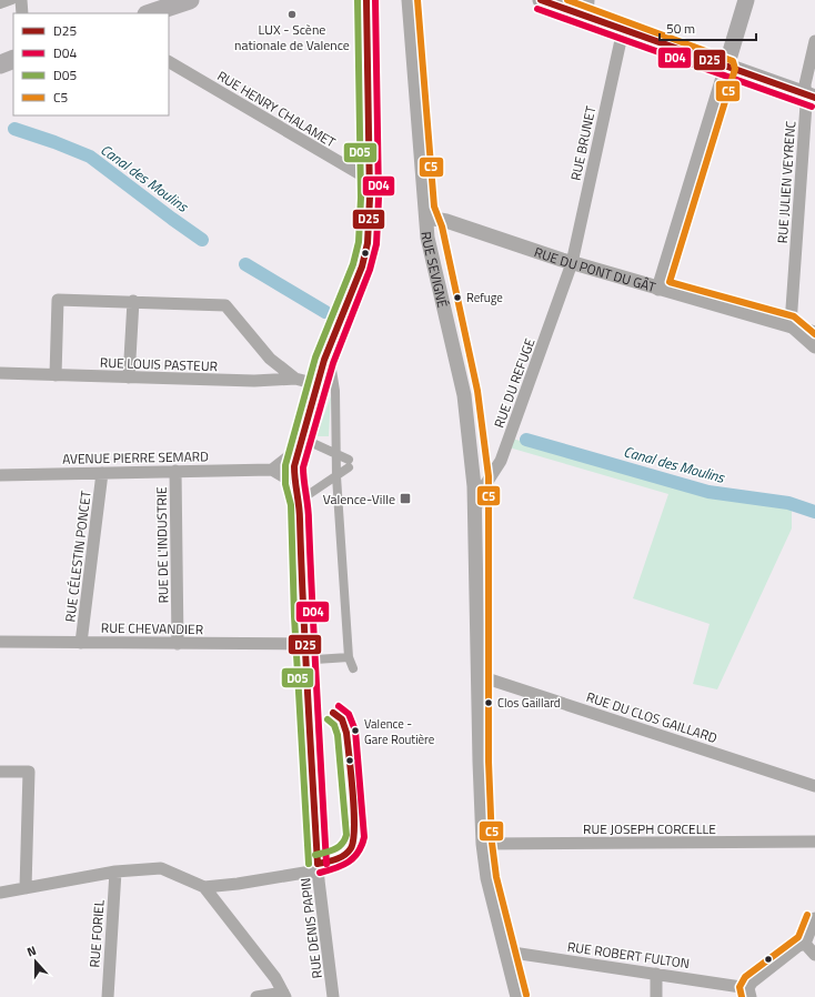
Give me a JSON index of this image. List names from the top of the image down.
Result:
{
  "streets": {
    "street": [
      "RUE HENRY CHALAMET",
      "RUE BRUNET",
      "RUE JULIEN VEYRENC",
      "RUE SEVIGNÉ",
      "RUE DU PONT DU GÂT",
      "RUE LOUIS PASTEUR",
      "RUE DU REFUGE",
      "AVENUE PIERRE SEMARD",
      "RUE DE L'INDUSTRIE",
      "RUE CÉLESTIN PONCET",
      "RUE CHEVANDIER",
      "RUE DU CLOS GAILLARD",
      "RUE JOSEPH CORCELLE",
      "RUE DENIS PAPIN",
      "RUE FORIEL",
      "RUE ROBERT FULTON"
    ]
  },
  "crossings": [
    ["RUE HENRY CHALAMET", "RUE DENIS PAPIN"],
    ["RUE BRUNET", "RUE DU PONT DU GÂT"],
    ["RUE BRUNET", "RUE DU REFUGE"],
    ["RUE JULIEN VEYRENC", "RUE DU PONT DU GÂT"],
    ["RUE SEVIGNÉ", "RUE DU PONT DU GÂT"],
    ["RUE SEVIGNÉ", "RUE DU REFUGE"],
    ["RUE SEVIGNÉ", "RUE DU CLOS GAILLARD"],
    ["RUE SEVIGNÉ", "RUE JOSEPH CORCELLE"],
    ["RUE SEVIGNÉ", "RUE ROBERT FULTON"],
    ["RUE DU PONT DU GÂT", "RUE DU REFUGE"],
    ["RUE LOUIS PASTEUR", "RUE DENIS PAPIN"],
    ["AVENUE PIERRE SEMARD", "RUE DE L'INDUSTRIE"],
    ["AVENUE PIERRE SEMARD", "RUE CÉLESTIN PONCET"],
    ["RUE DE L'INDUSTRIE", "RUE CHEVANDIER"],
    ["RUE CÉLESTIN PONCET", "RUE CHEVANDIER"],
    ["RUE CHEVANDIER", "RUE DENIS PAPIN"]
  ],
  "water": ["Canal des Moulins"],
  "places": {
    "other": [
      "LUX - Scène nationale de Valence",
      "Refuge",
      "Clos Gaillard",
      "Valence - Gare Routière"
    ],
    "transit": ["Valence-Ville"]
  },
  "lines": [
    "transit line D25",
    "transit line D04",
    "transit line D05",
    "transit line C5"
  ],
  "legend": [
    "D25",
    "D04",
    "D05",
    "C5"
  ],
  "scale_bar": "50 m",
  "north": "top"
}
